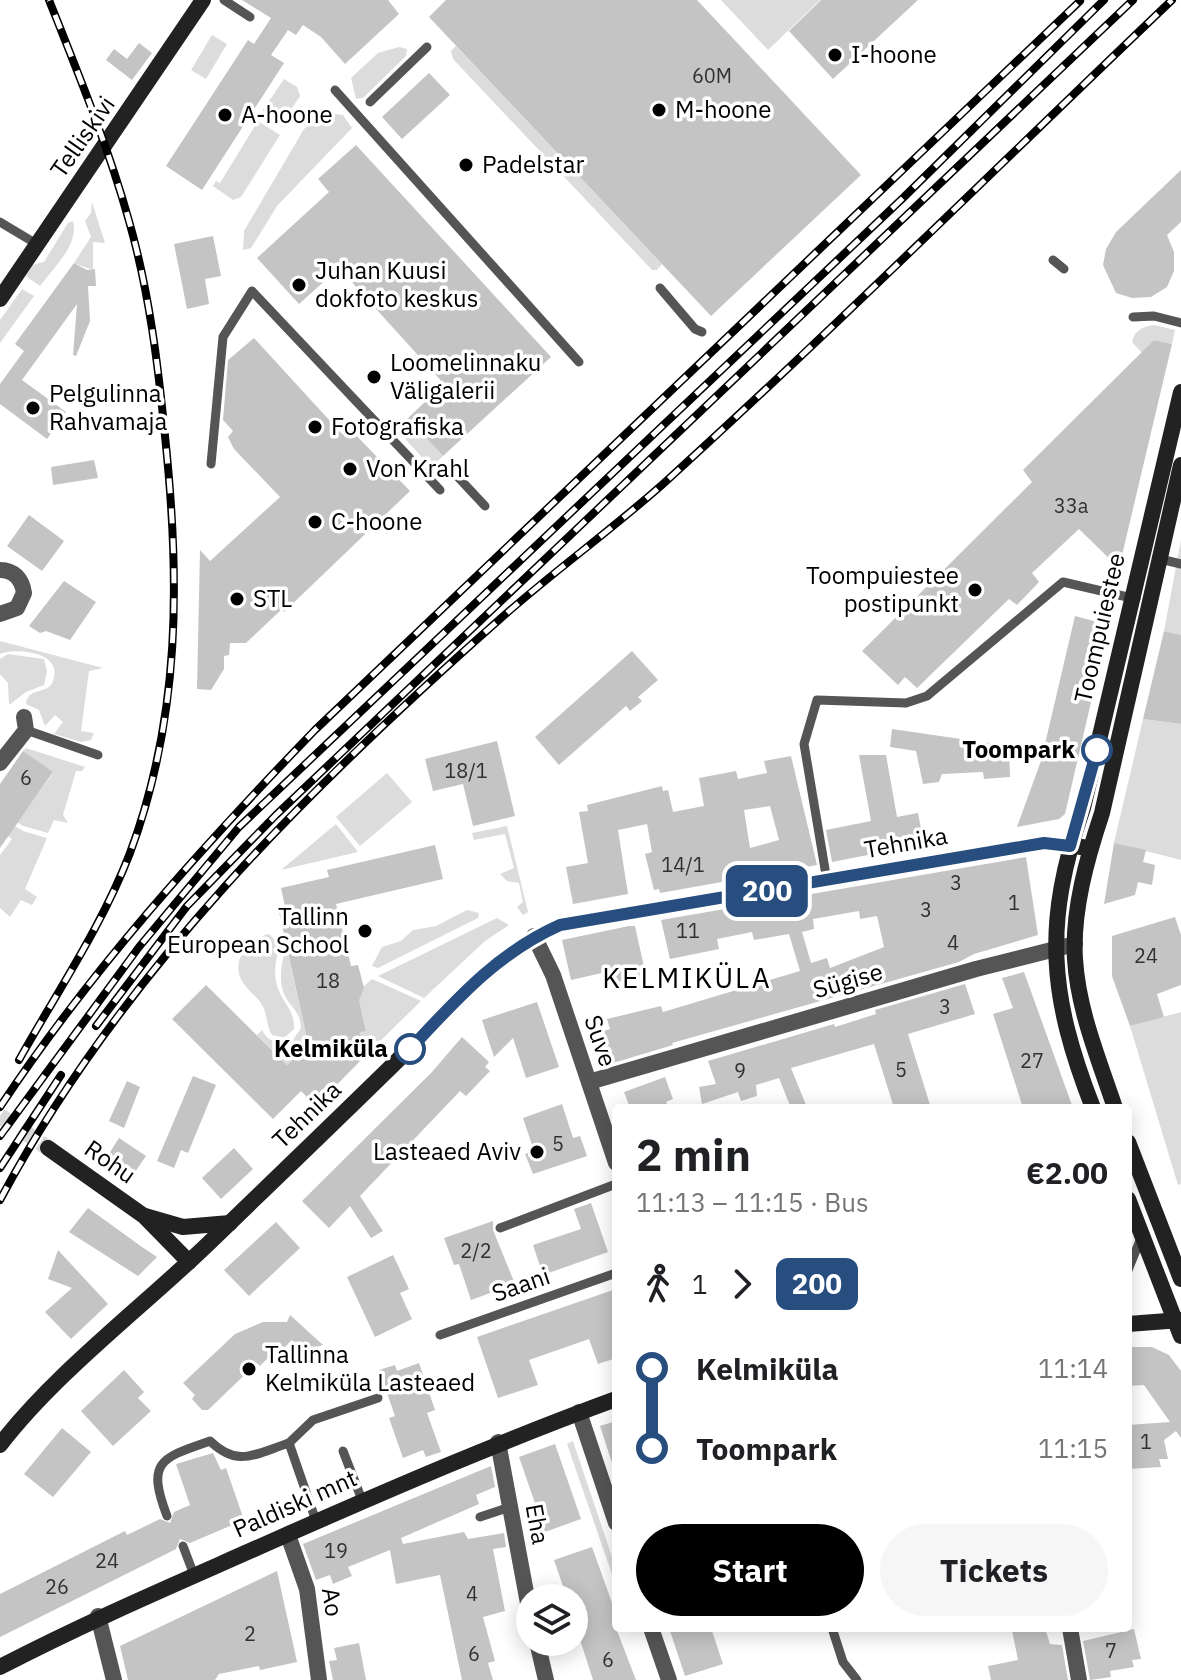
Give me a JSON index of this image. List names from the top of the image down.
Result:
{
  "streets": {
    "main road": [
      "Telliskivi",
      "Toompuiestee",
      "Tehnika",
      "Rohu",
      "Paldiski mnt"
    ],
    "street": [
      "Sügise",
      "Suve",
      "Eha",
      "Ao"
    ],
    "lane": ["Saani"]
  },
  "crossings": [
    ["Toompuiestee", "Tehnika"],
    ["Toompuiestee", "Sügise"],
    ["Tehnika", "Suve"],
    ["Tehnika", "Rohu"],
    ["Sügise", "Suve"],
    ["Paldiski mnt", "Eha"],
    ["Paldiski mnt", "Ao"]
  ],
  "districts": ["KELMIKÜLA"],
  "places": [
    "I-hoone",
    "M-hoone",
    "A-hoone",
    "Padelstar",
    "Juhan Kuusi dokfoto keskus",
    "Loomelinnaku Väligalerii",
    "Pelgulinna Rahvamaja",
    "Fotografiska",
    "Von Krahl",
    "C-hoone",
    "Toompuiestee postipunkt",
    "STL",
    "Toompark",
    "Tallinn European School",
    "Kelmiküla",
    "Lasteaed Aviv",
    "Tallinna Kelmiküla Lasteaed"
  ],
  "lines": ["bus line 200"],
  "house_numbers": [
    "60M",
    "33a",
    "18/1",
    "6",
    "14/1",
    "3",
    "1",
    "3",
    "11",
    "4",
    "24",
    "18",
    "3",
    "27",
    "5",
    "9",
    "5",
    "2/2",
    "1",
    "19",
    "24",
    "26",
    "4",
    "2",
    "7",
    "6",
    "6"
  ],
  "page": {
    "on_map": "200",
    "heading": ["2 min", "11:13 – 11:15 · Bus", "€2.00"],
    "legs": ["1", "200"],
    "list": [
      {
        "name": "Kelmiküla",
        "value": "11:14"
      },
      {
        "name": "Toompark",
        "value": "11:15"
      }
    ],
    "buttons": ["Start", "Tickets"]
  }
}
